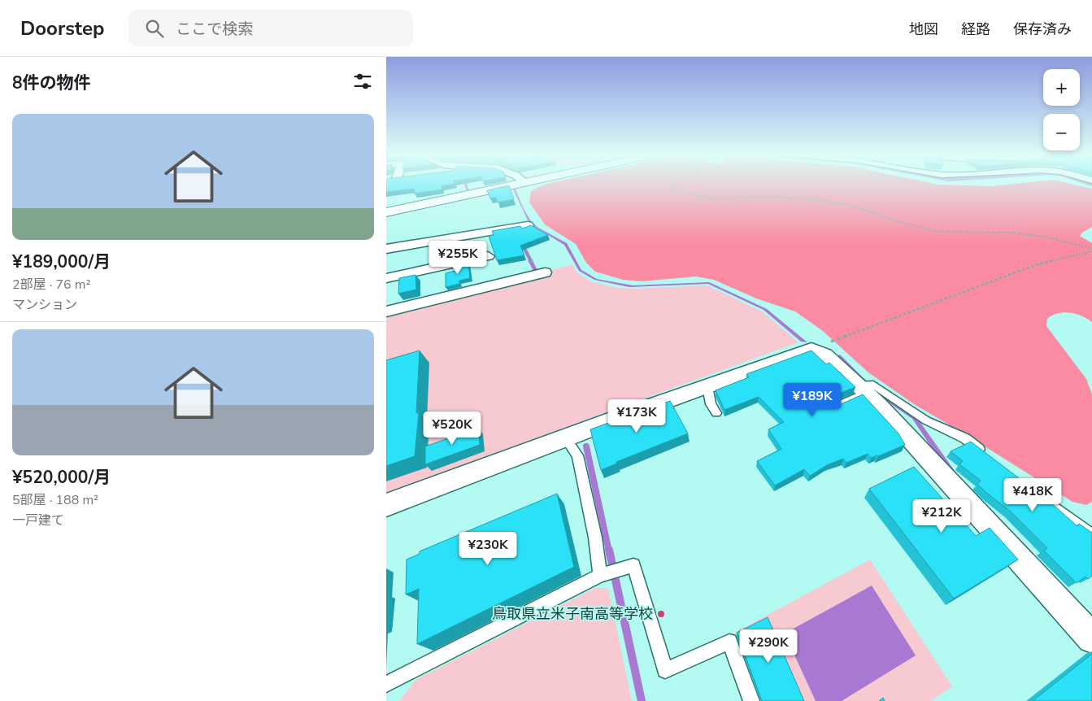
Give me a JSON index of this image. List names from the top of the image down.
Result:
{
  "places": ["鳥取県立米子南高等学校"],
  "page": {
    "header": "Doorstep",
    "search": "ここで検索",
    "nav": ["地図", "経路", "保存済み"],
    "heading": "8件の物件",
    "map_buttons": ["+", "−"],
    "list": [
      {
        "name": "¥189,000/月",
        "note": "2部屋 · 76 m² · マンション"
      },
      {
        "name": "¥520,000/月",
        "note": "5部屋 · 188 m² · 一戸建て"
      }
    ],
    "price": [
      "¥255K",
      "¥189K",
      "¥173K",
      "¥520K",
      "¥418K",
      "¥212K",
      "¥230K",
      "¥290K"
    ]
  }
}
